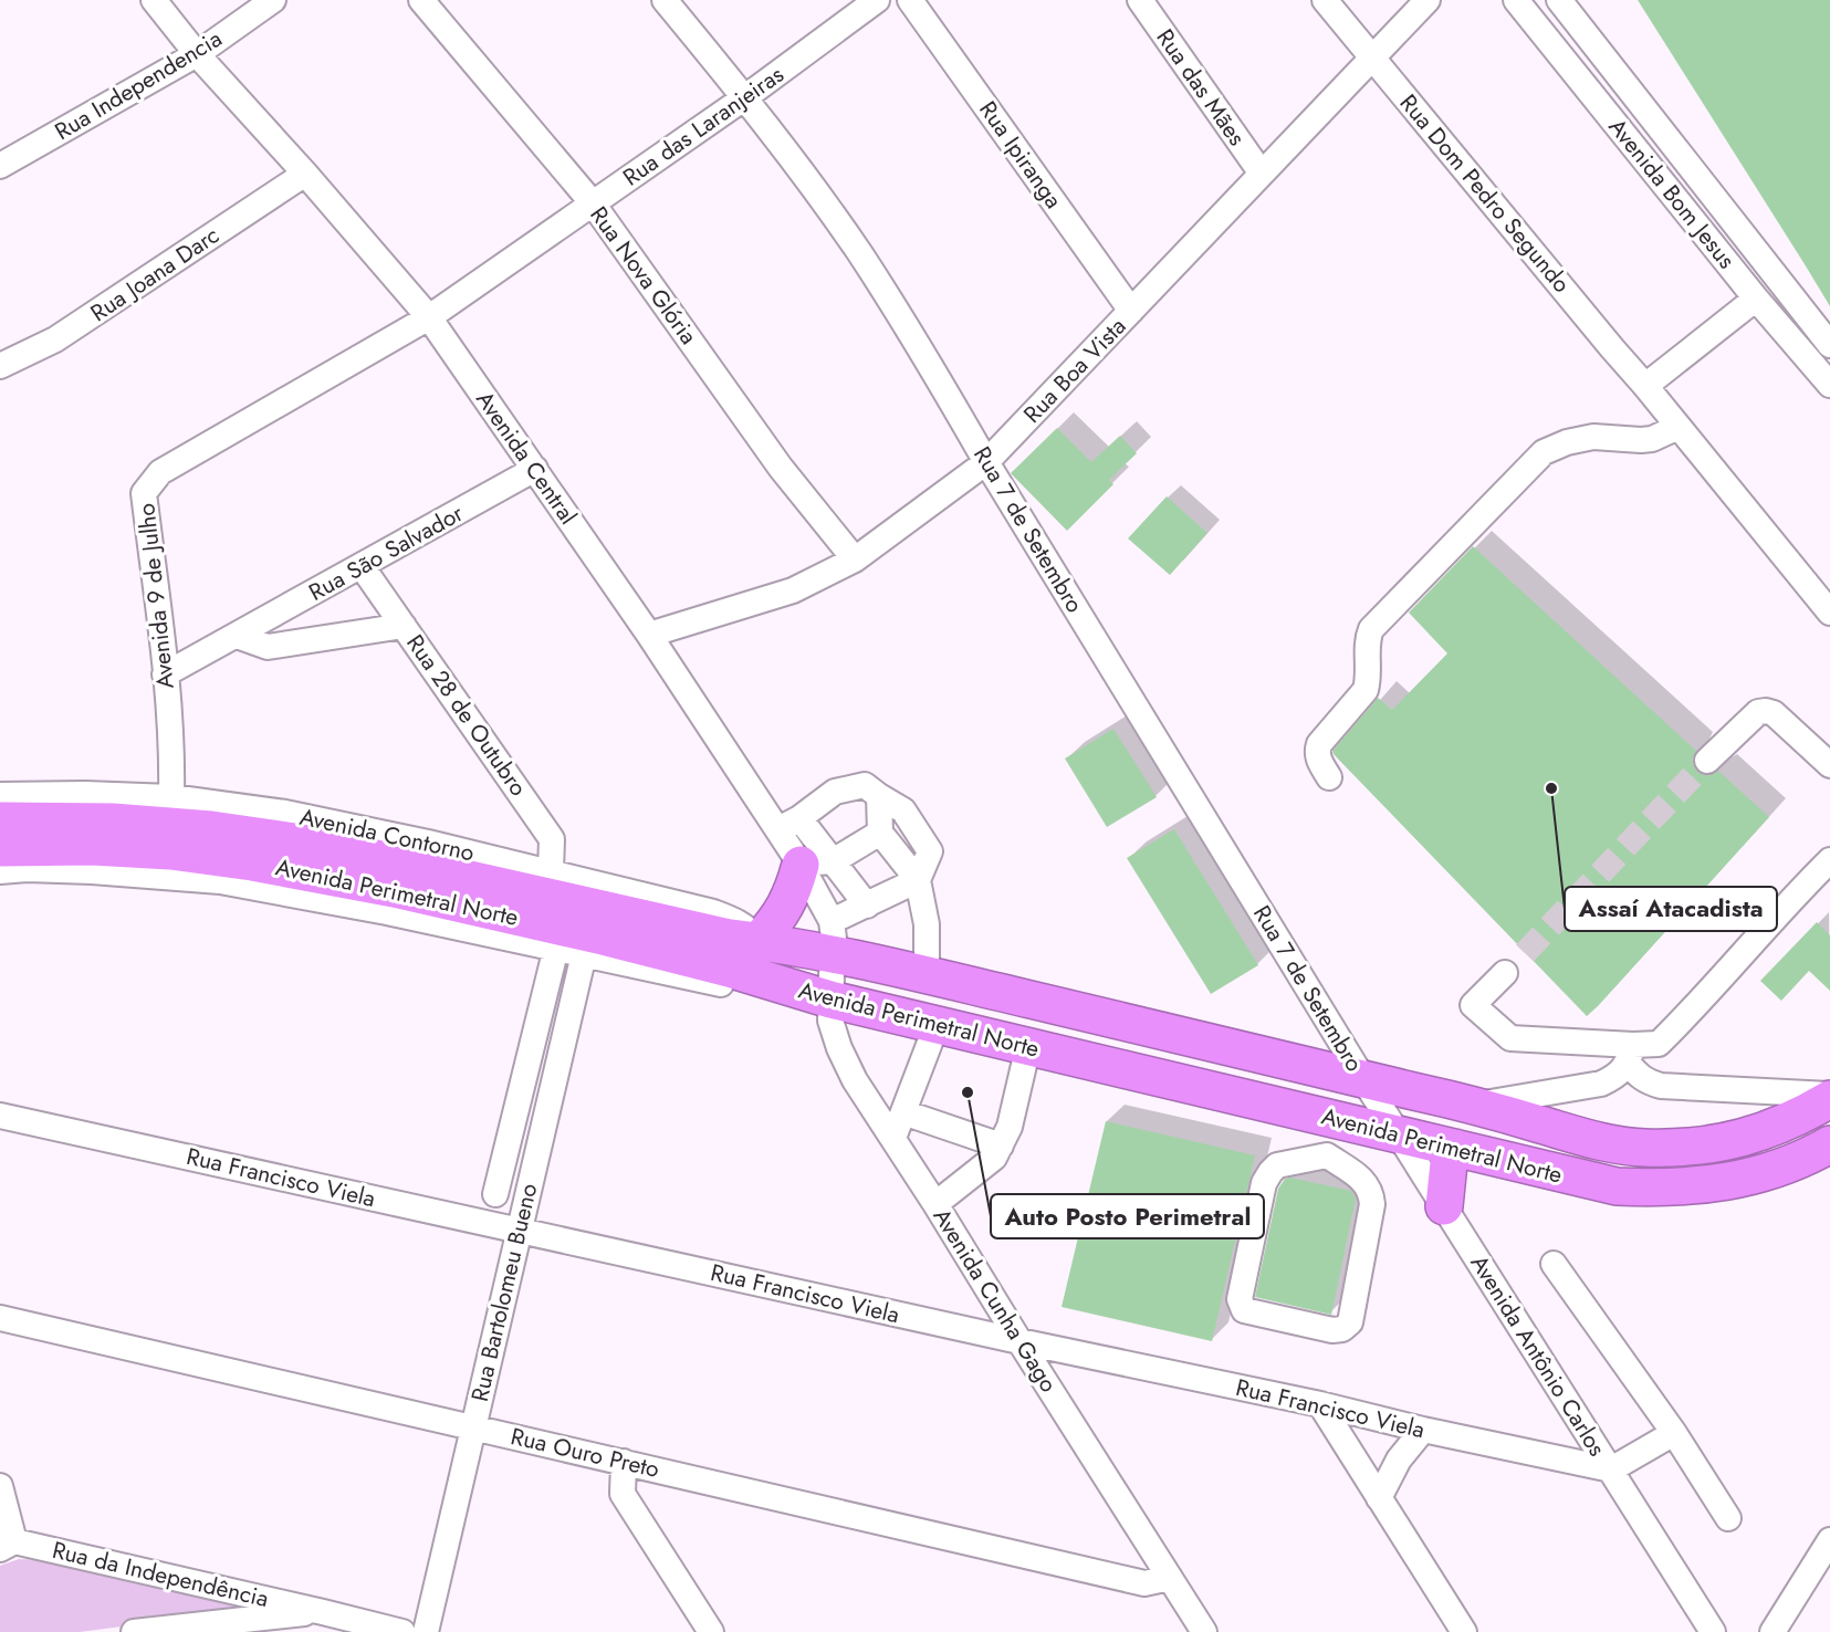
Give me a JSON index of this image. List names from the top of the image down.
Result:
{
  "streets": {
    "highway": ["Avenida Perimetral Norte"],
    "street": [
      "Rua Independencia",
      "Rua das Mães",
      "Rua das Laranjeiras",
      "Rua Ipiranga",
      "Rua Dom Pedro Segundo",
      "Avenida Bom Jesus",
      "Rua Joana Darc",
      "Rua Nova Glória",
      "Rua Boa Vista",
      "Avenida Central",
      "Rua 7 de Setembro",
      "Rua São Salvador",
      "Avenida 9 de Julho",
      "Rua 28 de Outubro",
      "Avenida Contorno",
      "Rua Francisco Viela",
      "Rua Bartolomeu Bueno",
      "Avenida Cunha Gago",
      "Avenida Antônio Carlos",
      "Rua Ouro Preto",
      "Rua da Independência"
    ]
  },
  "crossings": [
    ["Rua Independencia", "Avenida Central"],
    ["Rua das Mães", "Rua Boa Vista"],
    ["Rua das Laranjeiras", "Rua Nova Glória"],
    ["Rua das Laranjeiras", "Avenida Central"],
    ["Rua das Laranjeiras", "Rua 7 de Setembro"],
    ["Rua das Laranjeiras", "Avenida 9 de Julho"],
    ["Rua Ipiranga", "Rua Boa Vista"],
    ["Rua Dom Pedro Segundo", "Rua Boa Vista"],
    ["Rua Joana Darc", "Avenida Central"],
    ["Rua Nova Glória", "Rua Boa Vista"],
    ["Rua Boa Vista", "Avenida Central"],
    ["Rua Boa Vista", "Rua 7 de Setembro"],
    ["Avenida Central", "Rua São Salvador"],
    ["Avenida Central", "Avenida 9 de Julho"],
    ["Avenida Central", "Avenida Perimetral Norte"],
    ["Avenida Central", "Avenida Cunha Gago"],
    ["Rua 7 de Setembro", "Avenida Perimetral Norte"],
    ["Rua 7 de Setembro", "Avenida Antônio Carlos"],
    ["Rua São Salvador", "Avenida 9 de Julho"],
    ["Rua São Salvador", "Rua 28 de Outubro"],
    ["Avenida 9 de Julho", "Avenida Contorno"],
    ["Rua 28 de Outubro", "Avenida Contorno"],
    ["Avenida Contorno", "Avenida Perimetral Norte"],
    ["Avenida Perimetral Norte", "Avenida Cunha Gago"],
    ["Avenida Perimetral Norte", "Avenida Antônio Carlos"],
    ["Rua Francisco Viela", "Rua Bartolomeu Bueno"],
    ["Rua Francisco Viela", "Avenida Cunha Gago"],
    ["Rua Francisco Viela", "Avenida Antônio Carlos"],
    ["Rua Bartolomeu Bueno", "Rua Ouro Preto"],
    ["Avenida Cunha Gago", "Rua Ouro Preto"]
  ],
  "places": ["Assaí Atacadista", "Auto Posto Perimetral"]
}
